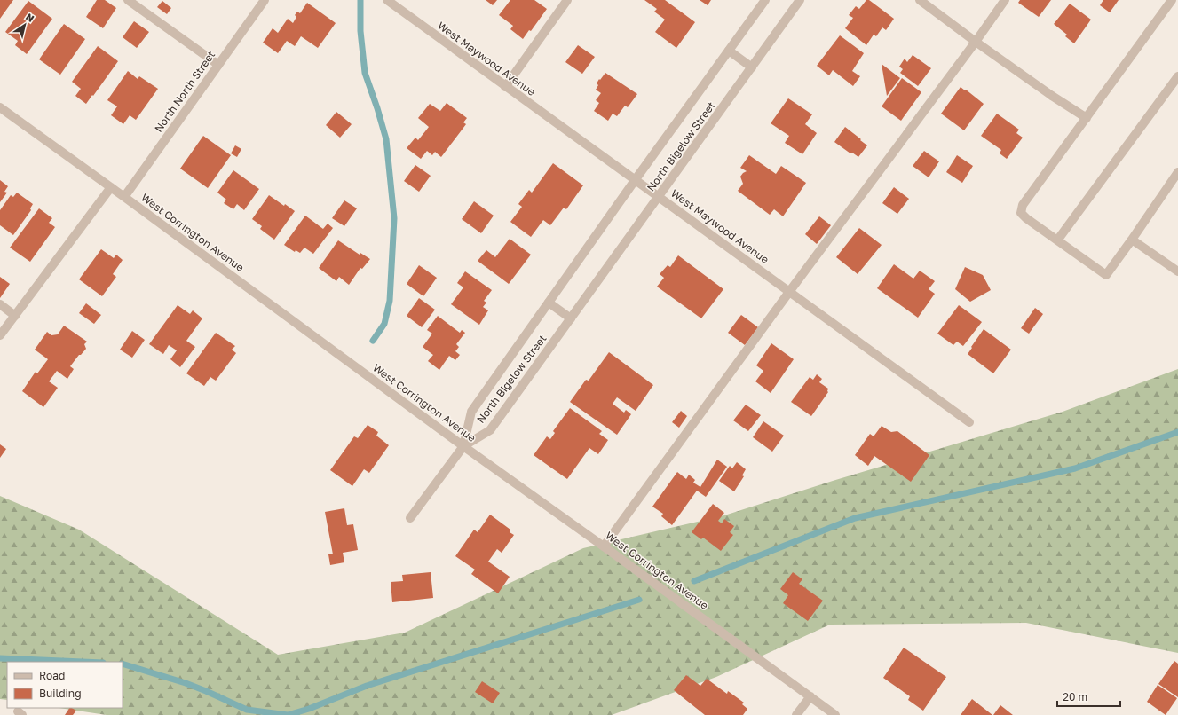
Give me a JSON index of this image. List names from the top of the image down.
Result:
{
  "streets": {
    "street": [
      "West Maywood Avenue",
      "North North Street",
      "North Bigelow Street",
      "West Corrington Avenue"
    ]
  },
  "crossings": [
    ["West Maywood Avenue", "North Bigelow Street"],
    ["North North Street", "West Corrington Avenue"],
    ["North Bigelow Street", "West Corrington Avenue"]
  ],
  "legend": ["Road", "Building"],
  "scale_bar": "20 m",
  "north": "top right"
}
